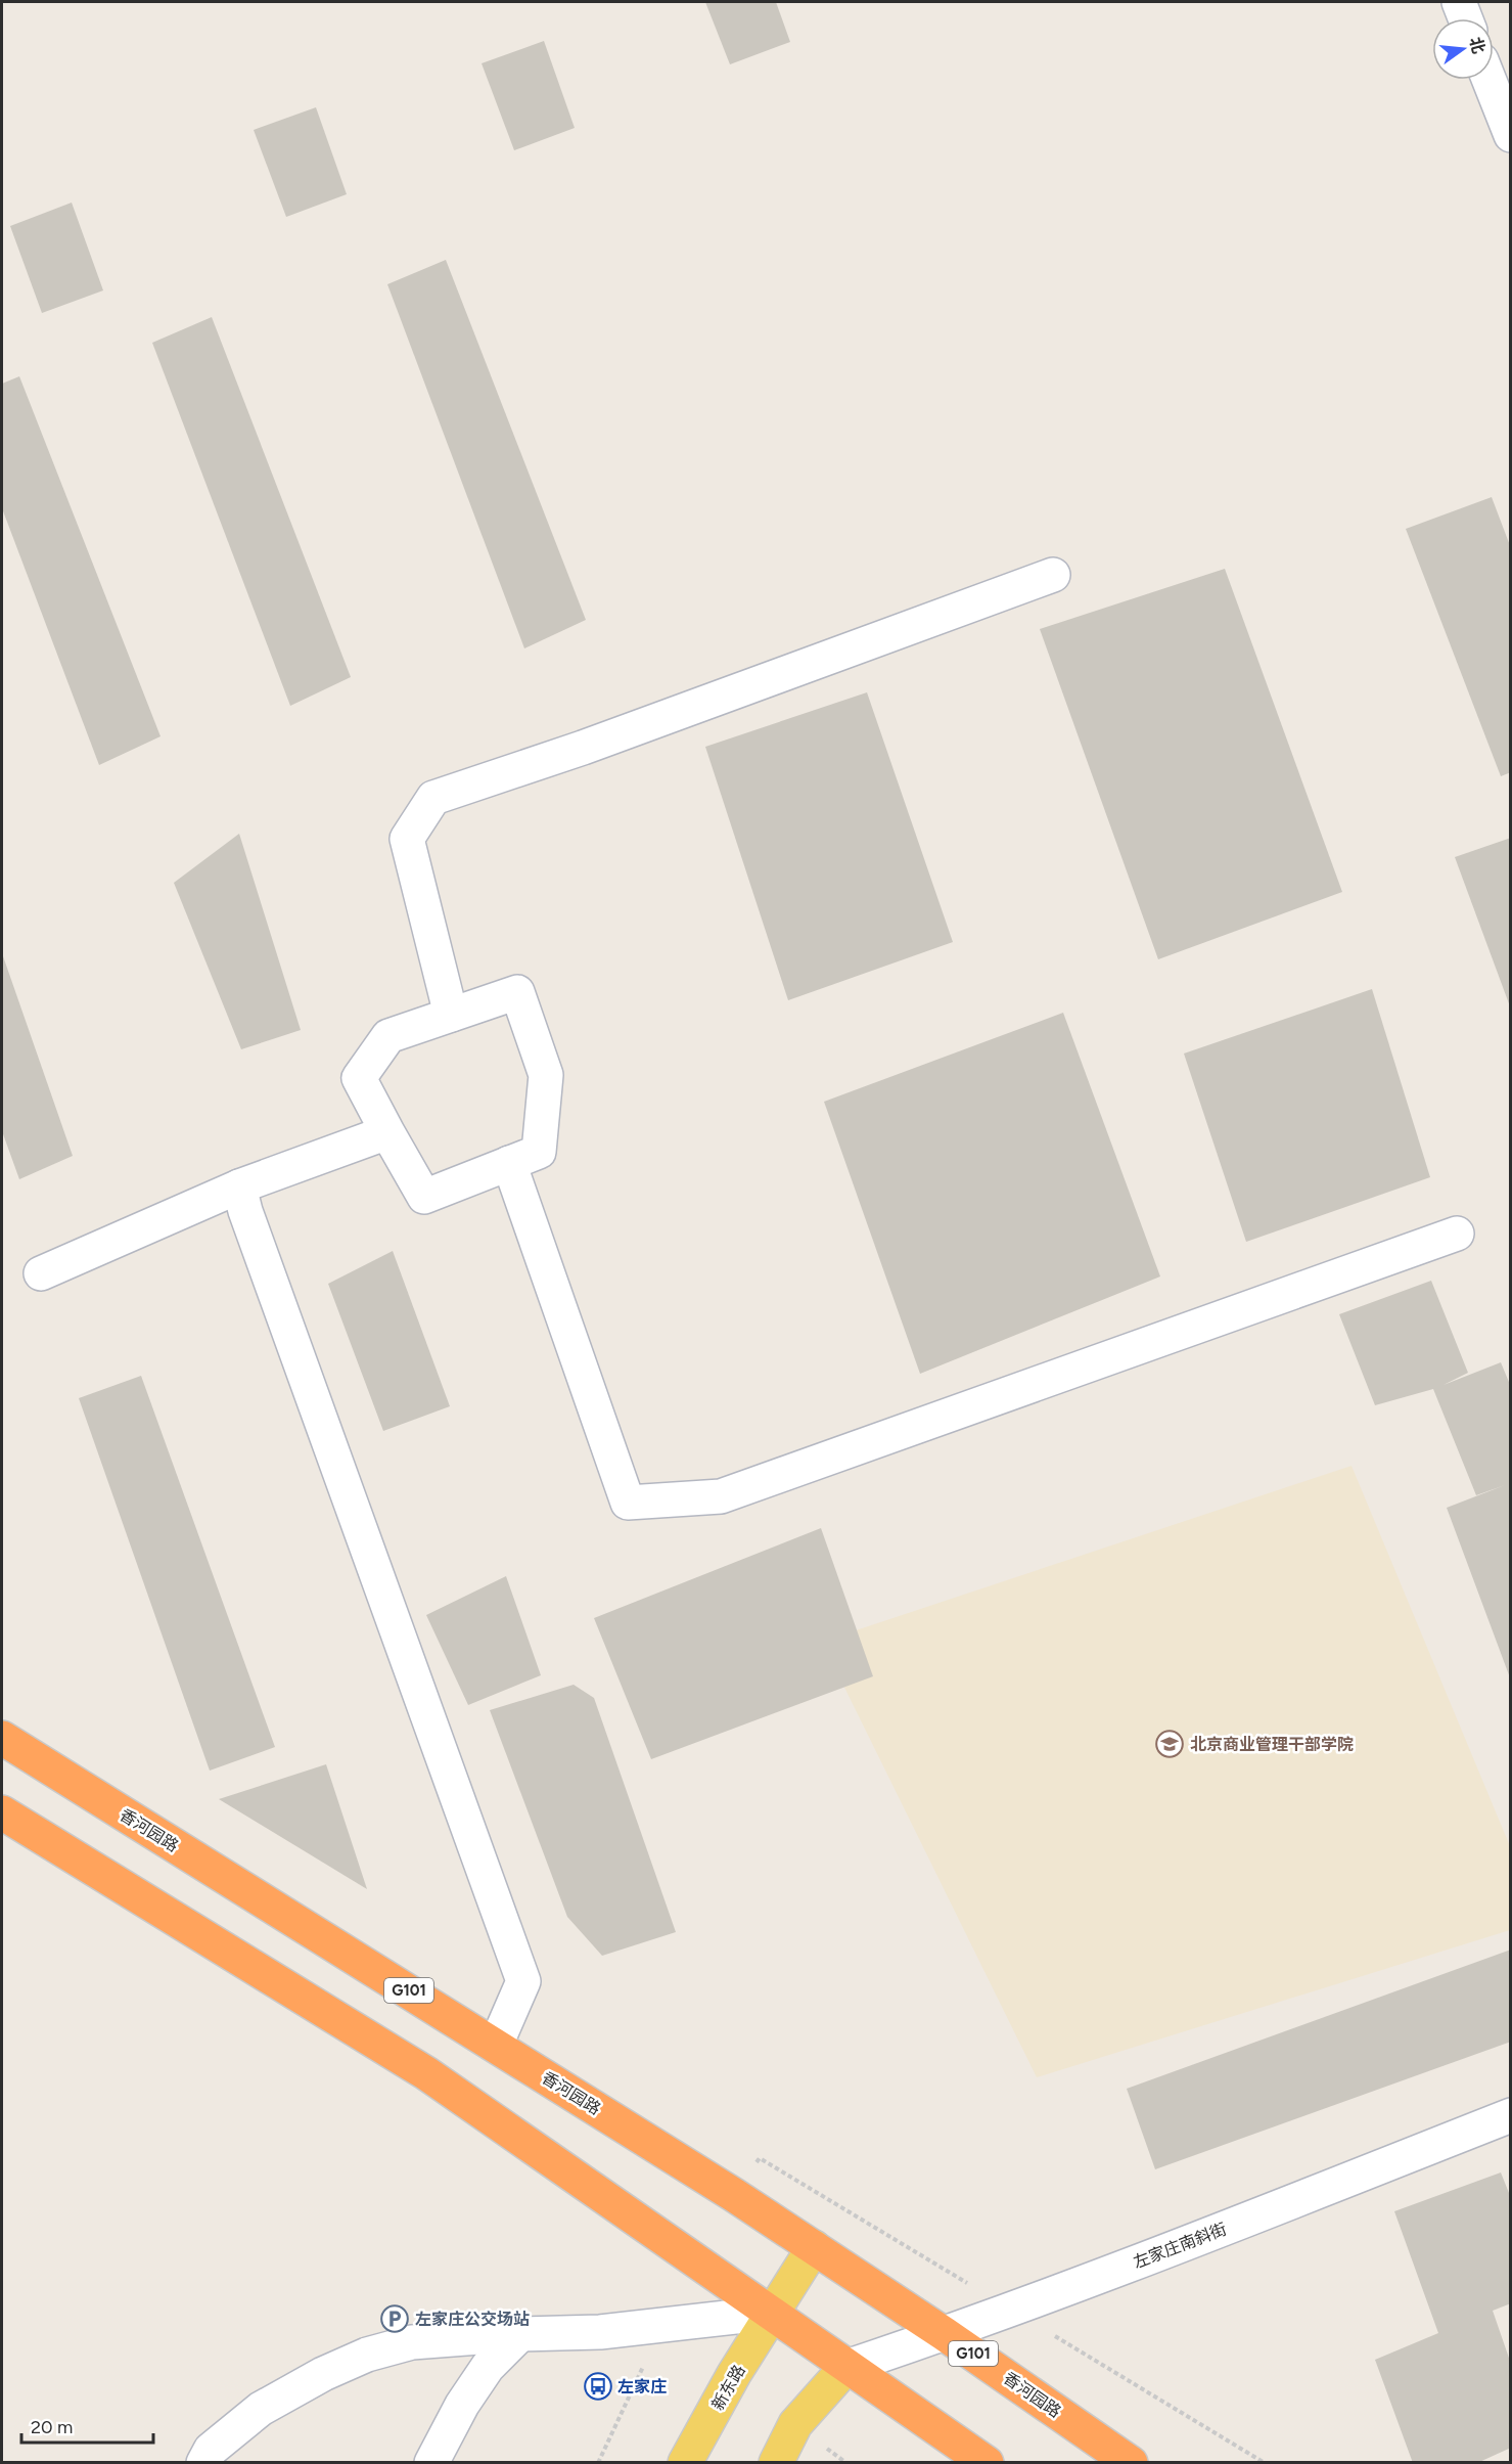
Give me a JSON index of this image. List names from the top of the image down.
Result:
{
  "streets": {
    "highway": ["香河园路", "G101"],
    "main road": ["新东路"],
    "street": ["左家庄南斜街"]
  },
  "crossings": [
    ["香河园路", "左家庄南斜街"],
    ["香河园路", "新东路"]
  ],
  "places": {
    "school or university": ["北京商业管理干部学院"],
    "parking": ["左家庄公交场站"],
    "bus stop": ["左家庄"]
  },
  "scale_bar": "20 m",
  "north": "right"
}
